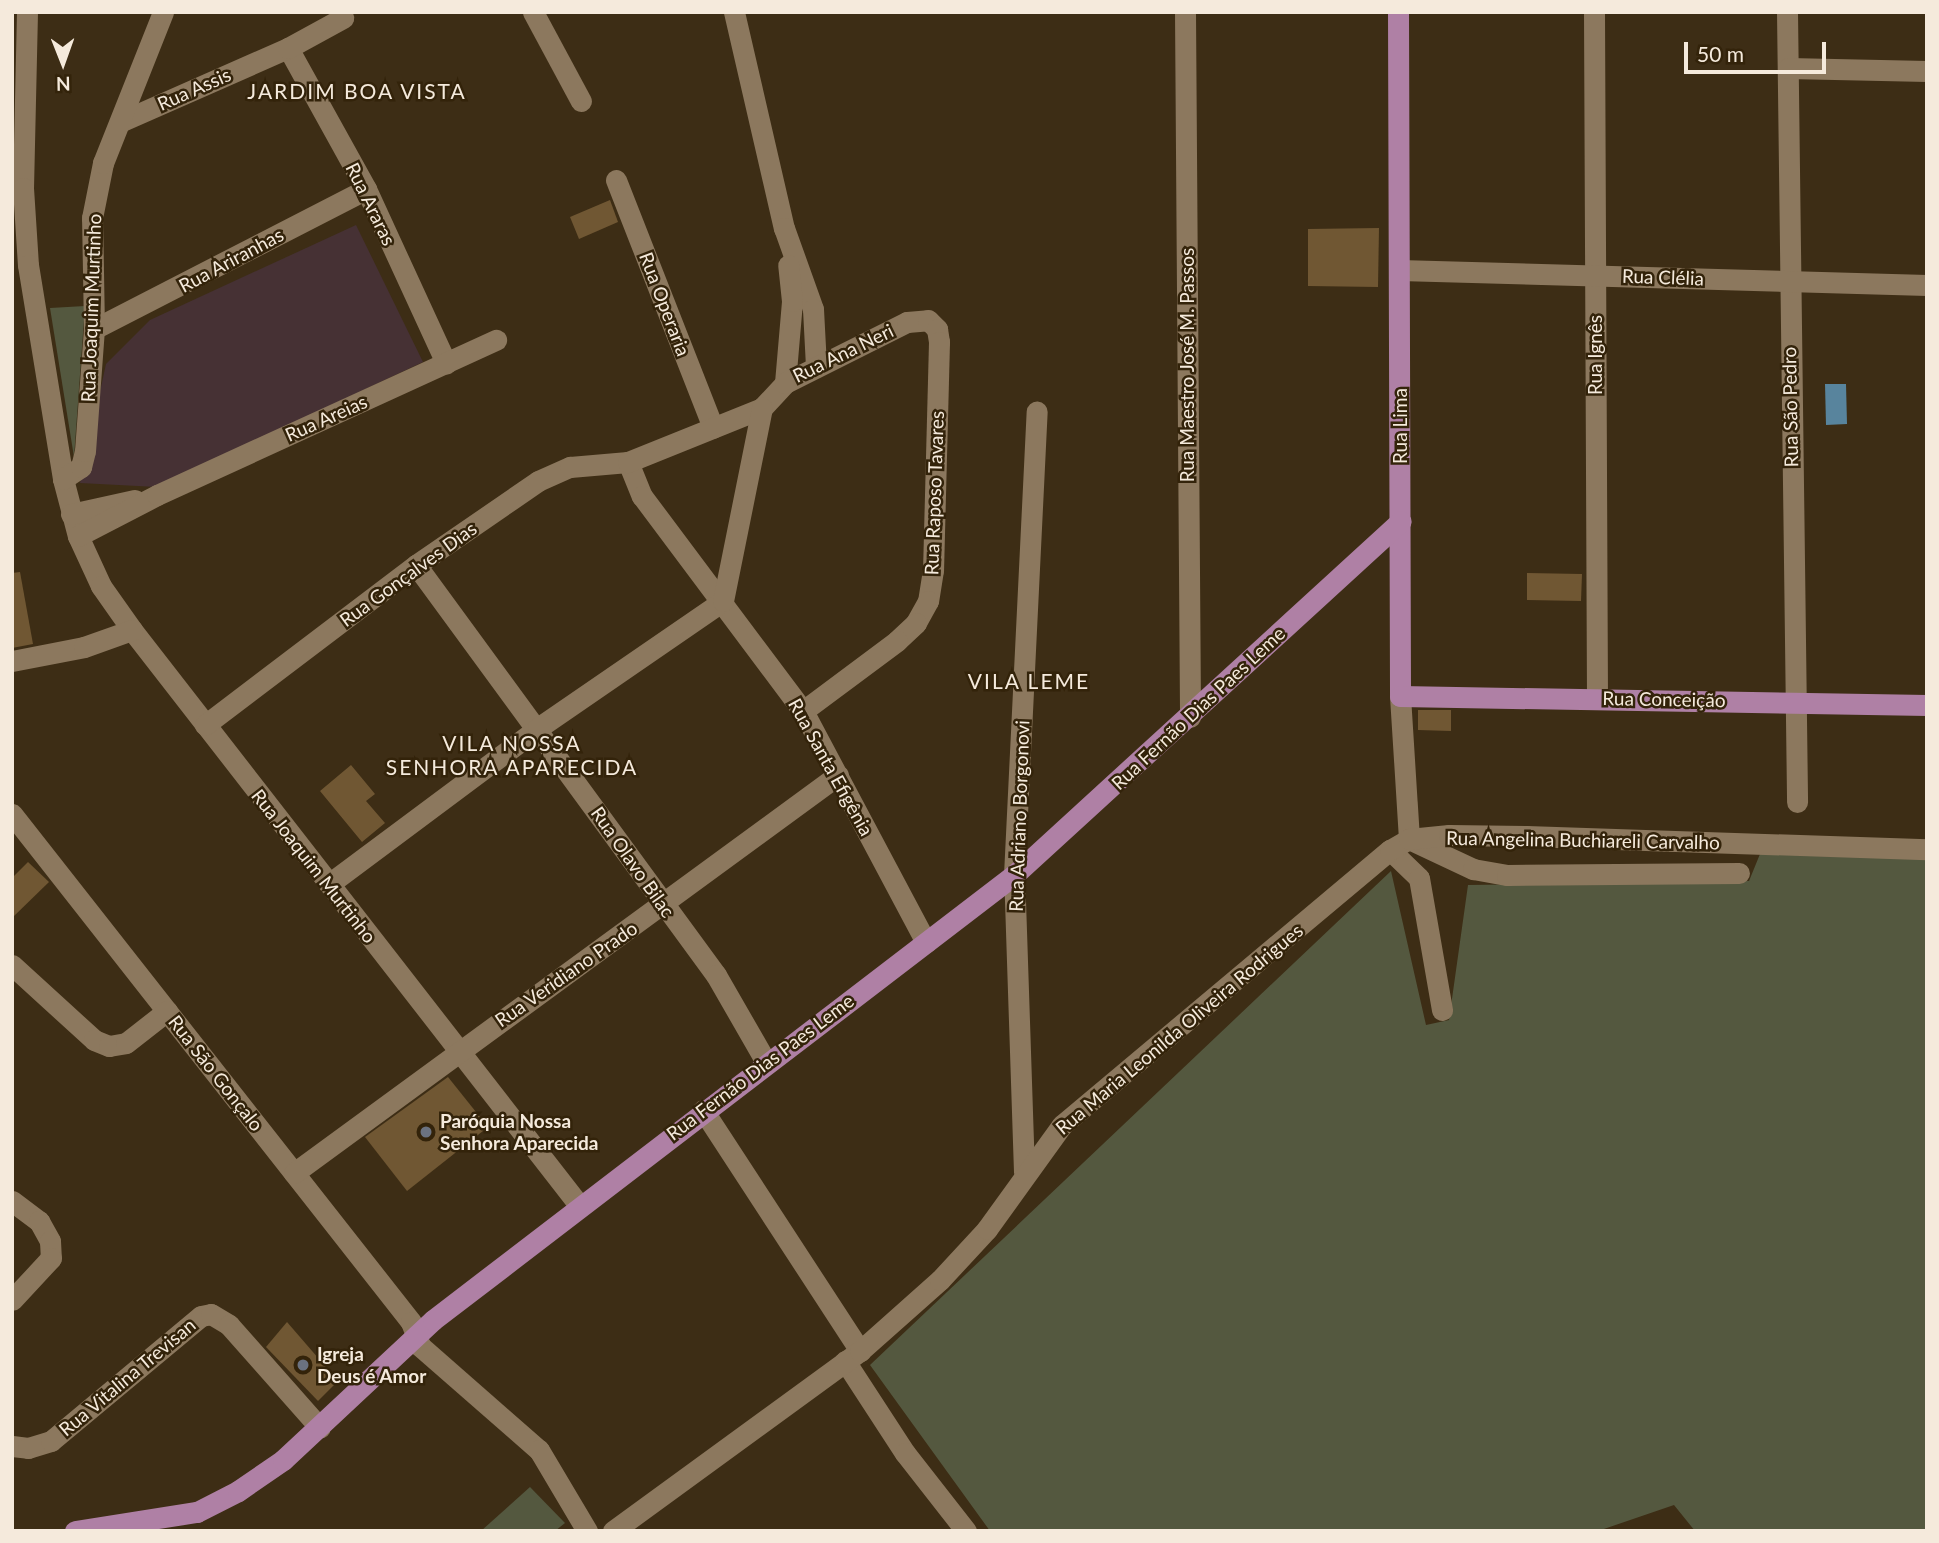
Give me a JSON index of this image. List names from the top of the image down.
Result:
{
  "streets": {
    "main road": ["Rua Lima", "Rua Conceição", "Rua Fernão Dias Paes Leme"],
    "street": [
      "Rua Assis",
      "Rua Araras",
      "Rua Ariranhas",
      "Rua Clélia",
      "Rua Operaria",
      "Rua Joaquim Murtinho",
      "Rua Ana Neri",
      "Rua Ignês",
      "Rua Maestro José M. Passos",
      "Rua São Pedro",
      "Rua Areias",
      "Rua Raposo Tavares",
      "Rua Gonçalves Dias",
      "Rua Santa Efigênia",
      "Rua Adriano Borgonovi",
      "Rua Angelina Buchiareli Carvalho",
      "Rua Olavo Bilac",
      "Rua Veridiano Prado",
      "Rua Maria Leonilda Oliveira Rodrigues",
      "Rua São Gonçalo",
      "Rua Vitalina Trevisan"
    ]
  },
  "crossings": [
    ["Rua Assis", "Rua Araras"],
    ["Rua Assis", "Rua Joaquim Murtinho"],
    ["Rua Araras", "Rua Ariranhas"],
    ["Rua Araras", "Rua Areias"],
    ["Rua Ariranhas", "Rua Joaquim Murtinho"],
    ["Rua Clélia", "Rua Ignês"],
    ["Rua Clélia", "Rua São Pedro"],
    ["Rua Clélia", "Rua Lima"],
    ["Rua Operaria", "Rua Ana Neri"],
    ["Rua Joaquim Murtinho", "Rua Gonçalves Dias"],
    ["Rua Joaquim Murtinho", "Rua Fernão Dias Paes Leme"],
    ["Rua Joaquim Murtinho", "Rua Veridiano Prado"],
    ["Rua Ana Neri", "Rua Raposo Tavares"],
    ["Rua Ana Neri", "Rua Gonçalves Dias"],
    ["Rua Ana Neri", "Rua Santa Efigênia"],
    ["Rua Ignês", "Rua Conceição"],
    ["Rua Maestro José M. Passos", "Rua Fernão Dias Paes Leme"],
    ["Rua São Pedro", "Rua Conceição"],
    ["Rua Lima", "Rua Conceição"],
    ["Rua Lima", "Rua Fernão Dias Paes Leme"],
    ["Rua Lima", "Rua Angelina Buchiareli Carvalho"],
    ["Rua Lima", "Rua Maria Leonilda Oliveira Rodrigues"],
    ["Rua Raposo Tavares", "Rua Santa Efigênia"],
    ["Rua Gonçalves Dias", "Rua Santa Efigênia"],
    ["Rua Gonçalves Dias", "Rua Olavo Bilac"],
    ["Rua Fernão Dias Paes Leme", "Rua Santa Efigênia"],
    ["Rua Fernão Dias Paes Leme", "Rua Adriano Borgonovi"],
    ["Rua Fernão Dias Paes Leme", "Rua Olavo Bilac"],
    ["Rua Fernão Dias Paes Leme", "Rua São Gonçalo"],
    ["Rua Fernão Dias Paes Leme", "Rua Vitalina Trevisan"],
    ["Rua Santa Efigênia", "Rua Veridiano Prado"],
    ["Rua Adriano Borgonovi", "Rua Maria Leonilda Oliveira Rodrigues"],
    ["Rua Angelina Buchiareli Carvalho", "Rua Maria Leonilda Oliveira Rodrigues"],
    ["Rua Olavo Bilac", "Rua Veridiano Prado"],
    ["Rua Veridiano Prado", "Rua São Gonçalo"]
  ],
  "districts": ["JARDIM BOA VISTA", "VILA LEME", "VILA NOSSA SENHORA APARECIDA"],
  "places": ["Paróquia Nossa Senhora Aparecida", "Igreja Deus é Amor"],
  "scale_bar": "50 m",
  "north": "bottom"
}
